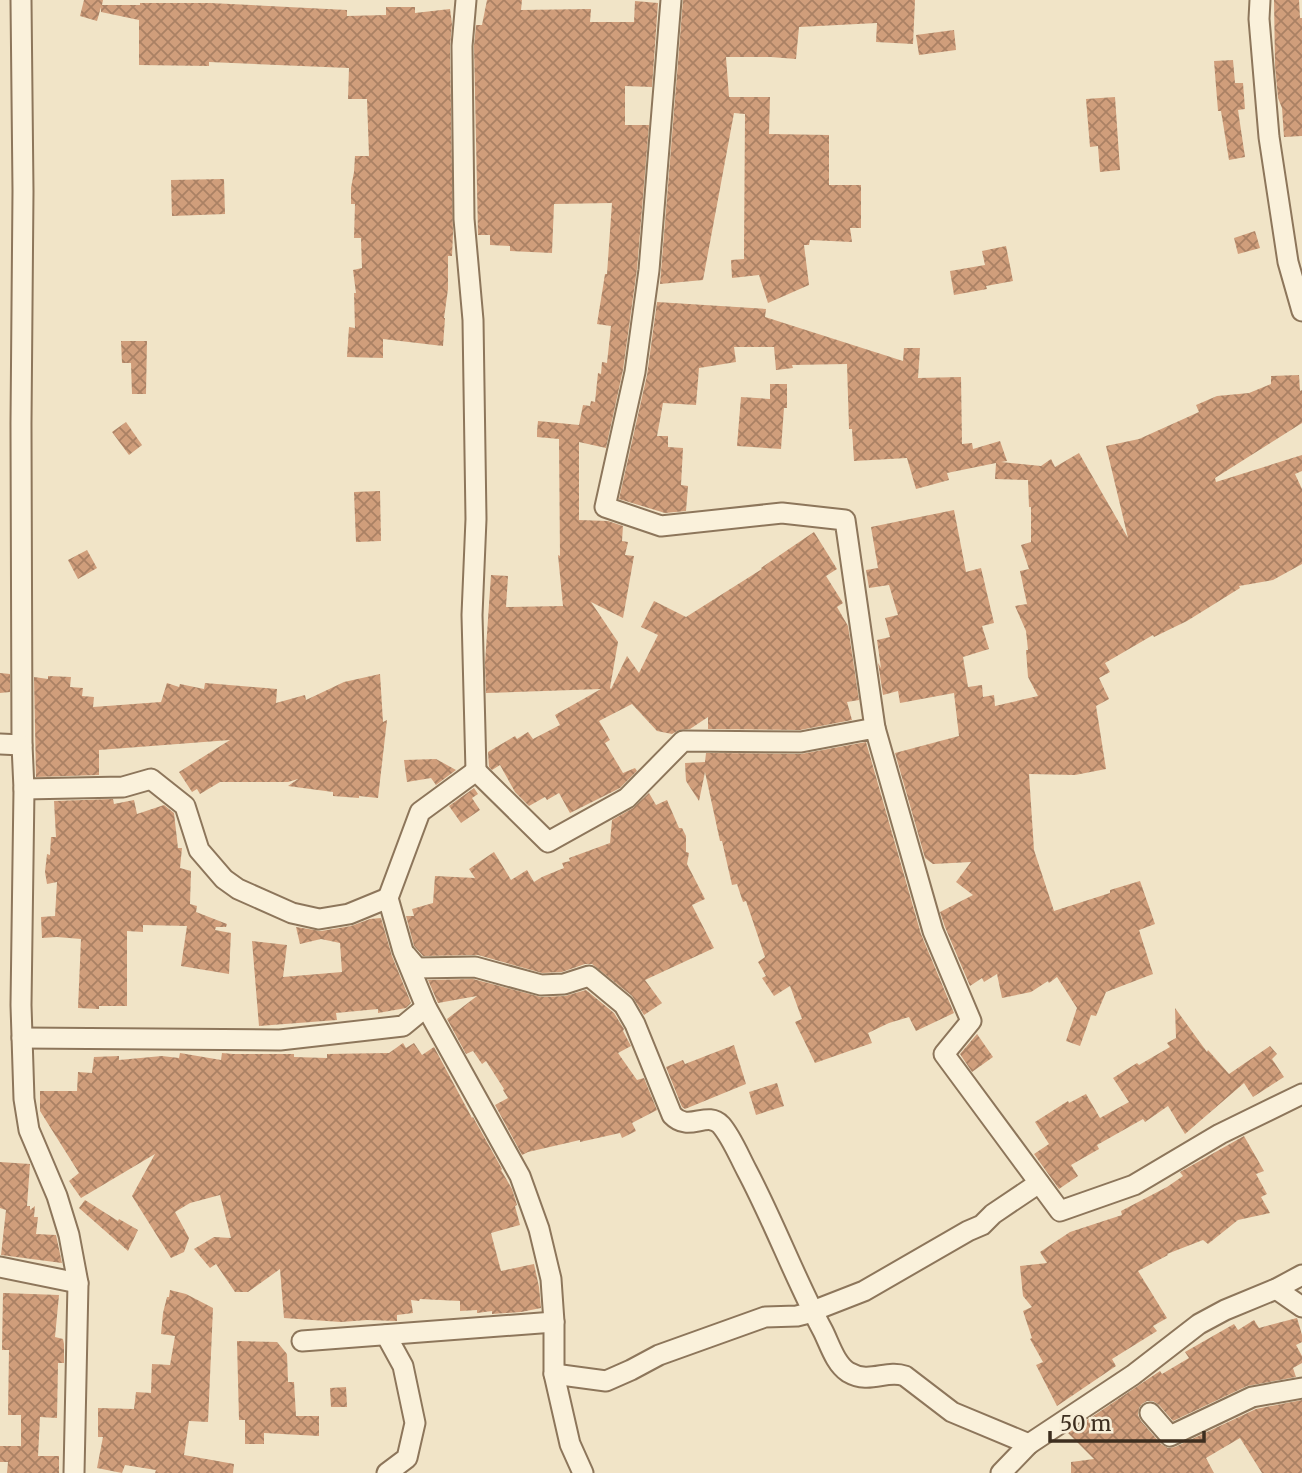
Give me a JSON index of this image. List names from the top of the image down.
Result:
{
  "scale_bar": "50 m"
}
